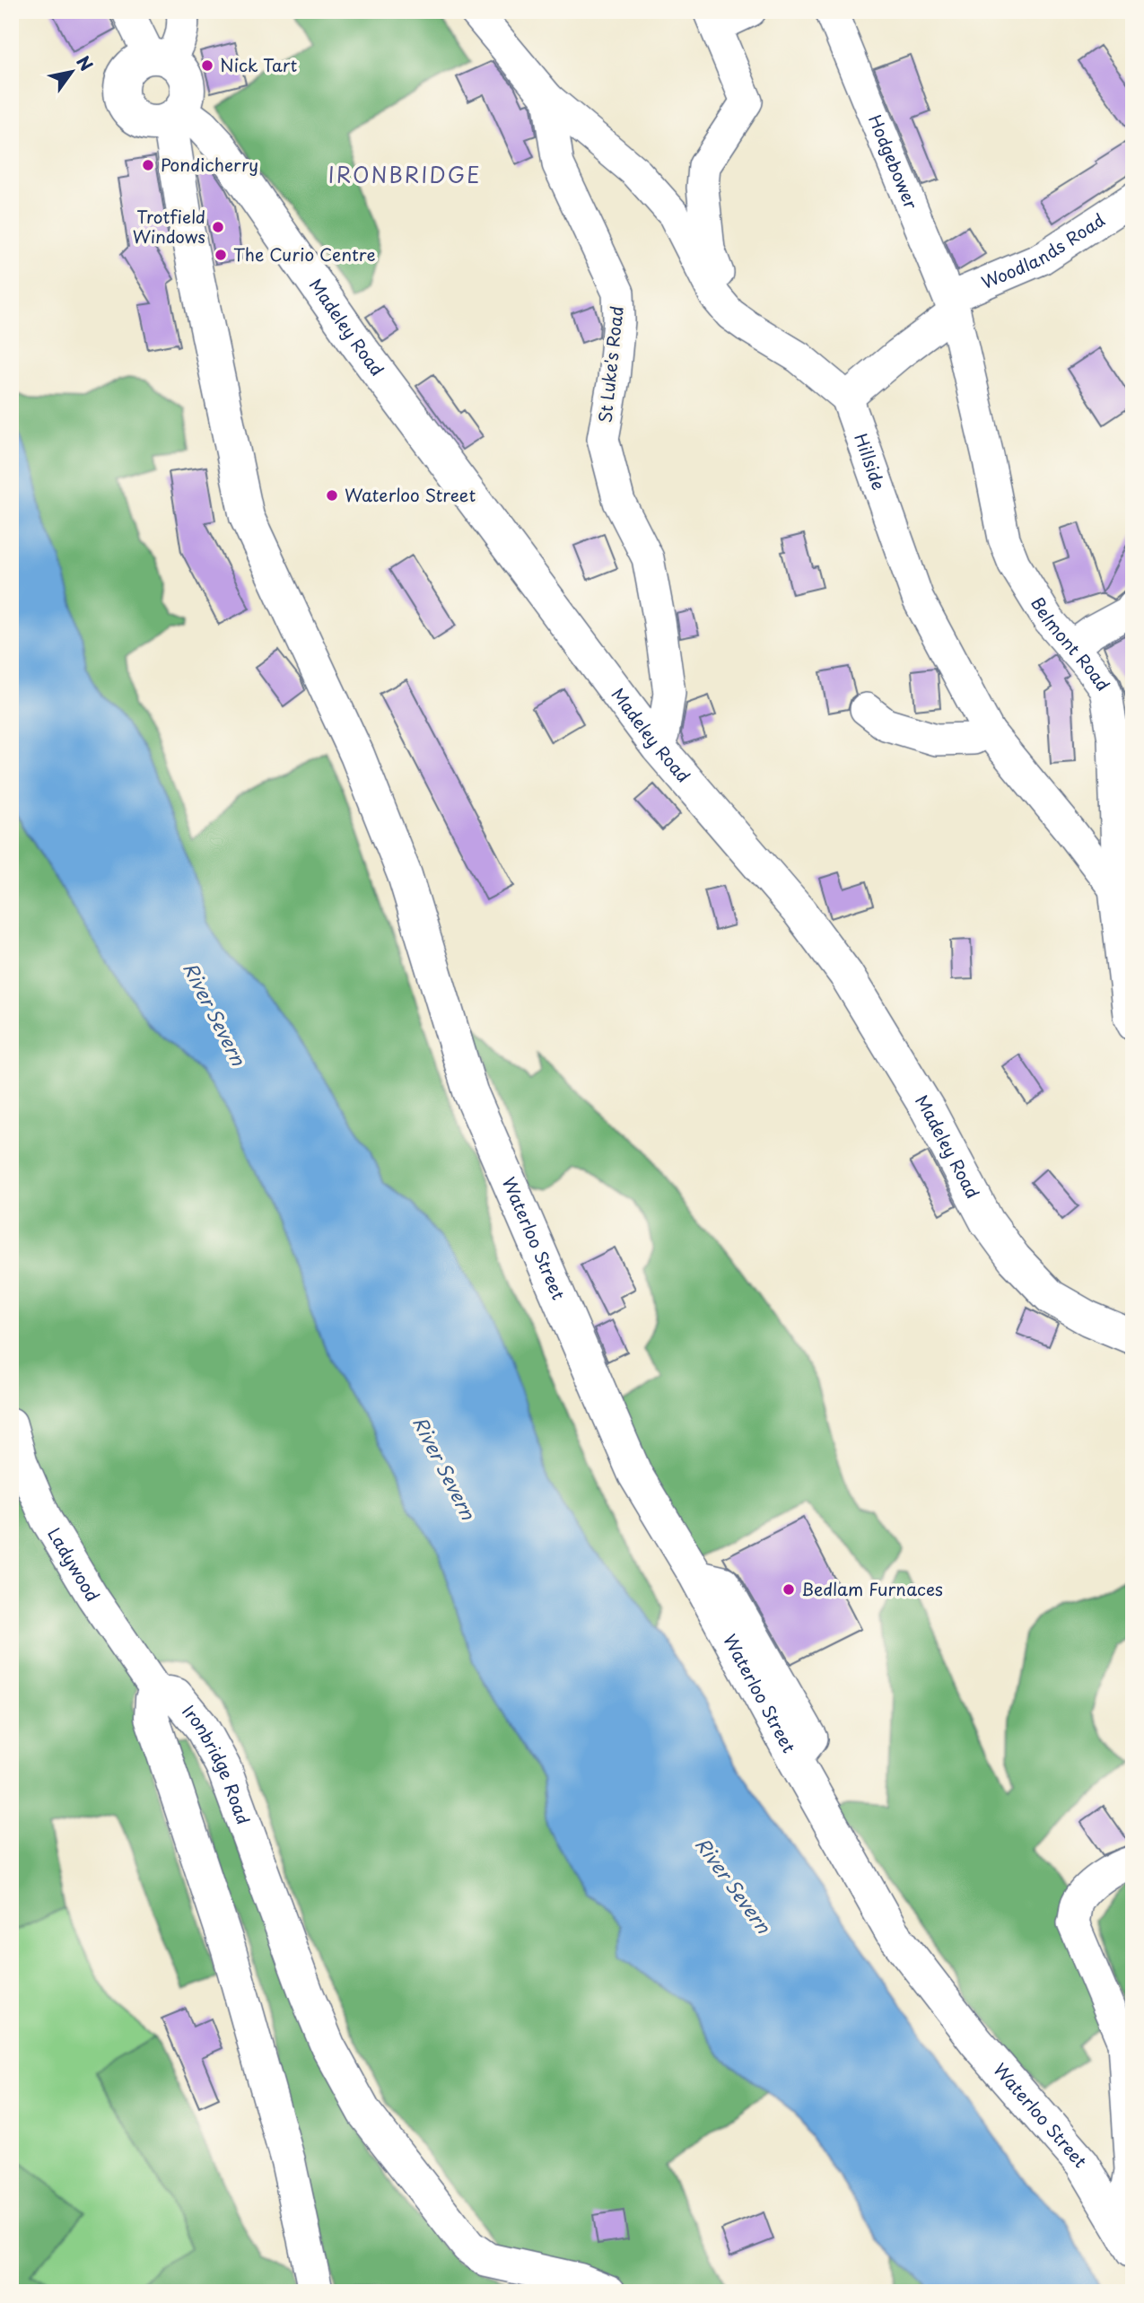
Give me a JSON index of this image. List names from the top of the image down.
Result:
{
  "streets": {
    "main road": ["Madeley Road", "Waterloo Street", "Ironbridge Road"],
    "street": [
      "Hodgebower",
      "Woodlands Road",
      "St Luke's Road",
      "Hillside",
      "Belmont Road",
      "Ladywood"
    ]
  },
  "crossings": [
    ["Hodgebower", "Woodlands Road"],
    ["Hodgebower", "Belmont Road"],
    ["Woodlands Road", "Hillside"],
    ["Woodlands Road", "Belmont Road"],
    ["Madeley Road", "St Luke's Road"],
    ["Madeley Road", "Waterloo Street"],
    ["Hillside", "Belmont Road"],
    ["Ladywood", "Ironbridge Road"]
  ],
  "districts": ["IRONBRIDGE"],
  "water": ["River Severn"],
  "places": [
    "Nick Tart",
    "Pondicherry",
    "Trotfield Windows",
    "The Curio Centre",
    "Waterloo Street",
    "Bedlam Furnaces"
  ],
  "north": "top right"
}
